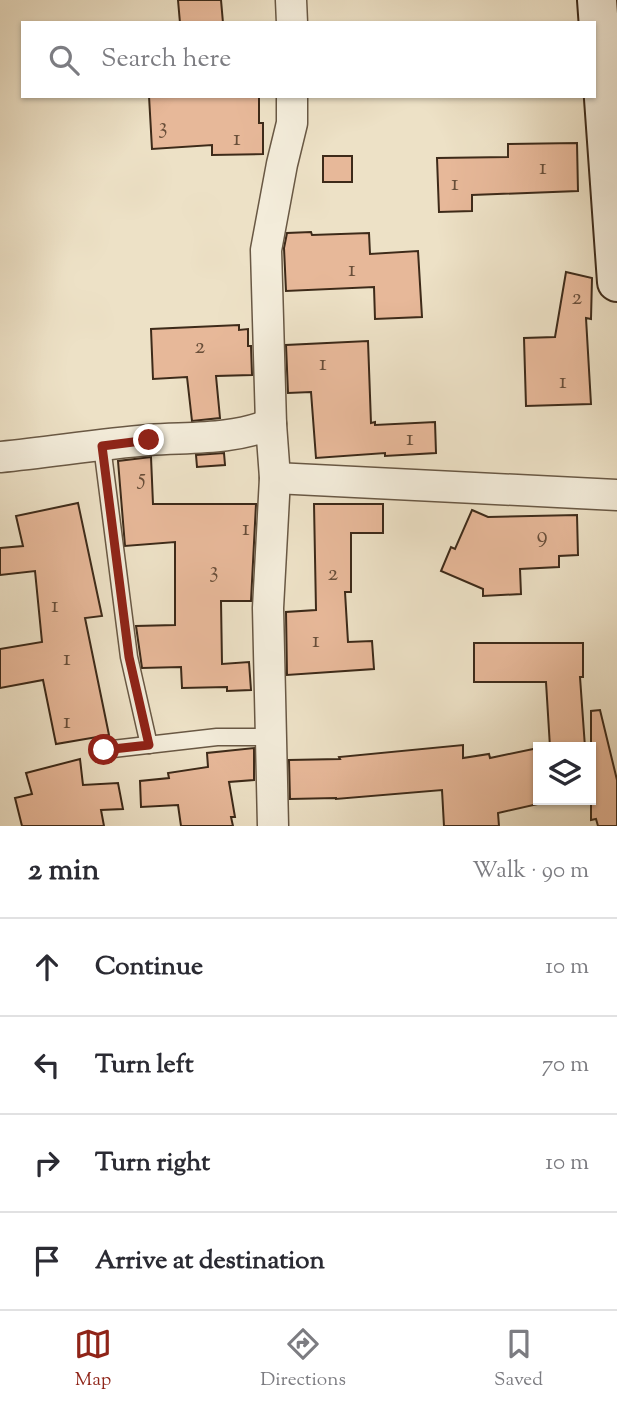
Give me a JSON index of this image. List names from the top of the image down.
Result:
{
  "house_numbers": [
    "3",
    "1",
    "1",
    "1",
    "1",
    "2",
    "2",
    "1",
    "1",
    "1",
    "5",
    "1",
    "9",
    "3",
    "2",
    "1",
    "1",
    "1",
    "1"
  ],
  "page": {
    "search": "Search here",
    "heading": ["2 min", "Walk · 90 m"],
    "list": [
      ["Continue", "10 m"],
      ["Turn left", "70 m"],
      ["Turn right", "10 m"],
      "Arrive at destination"
    ],
    "nav": ["Map", "Directions", "Saved"]
  }
}
